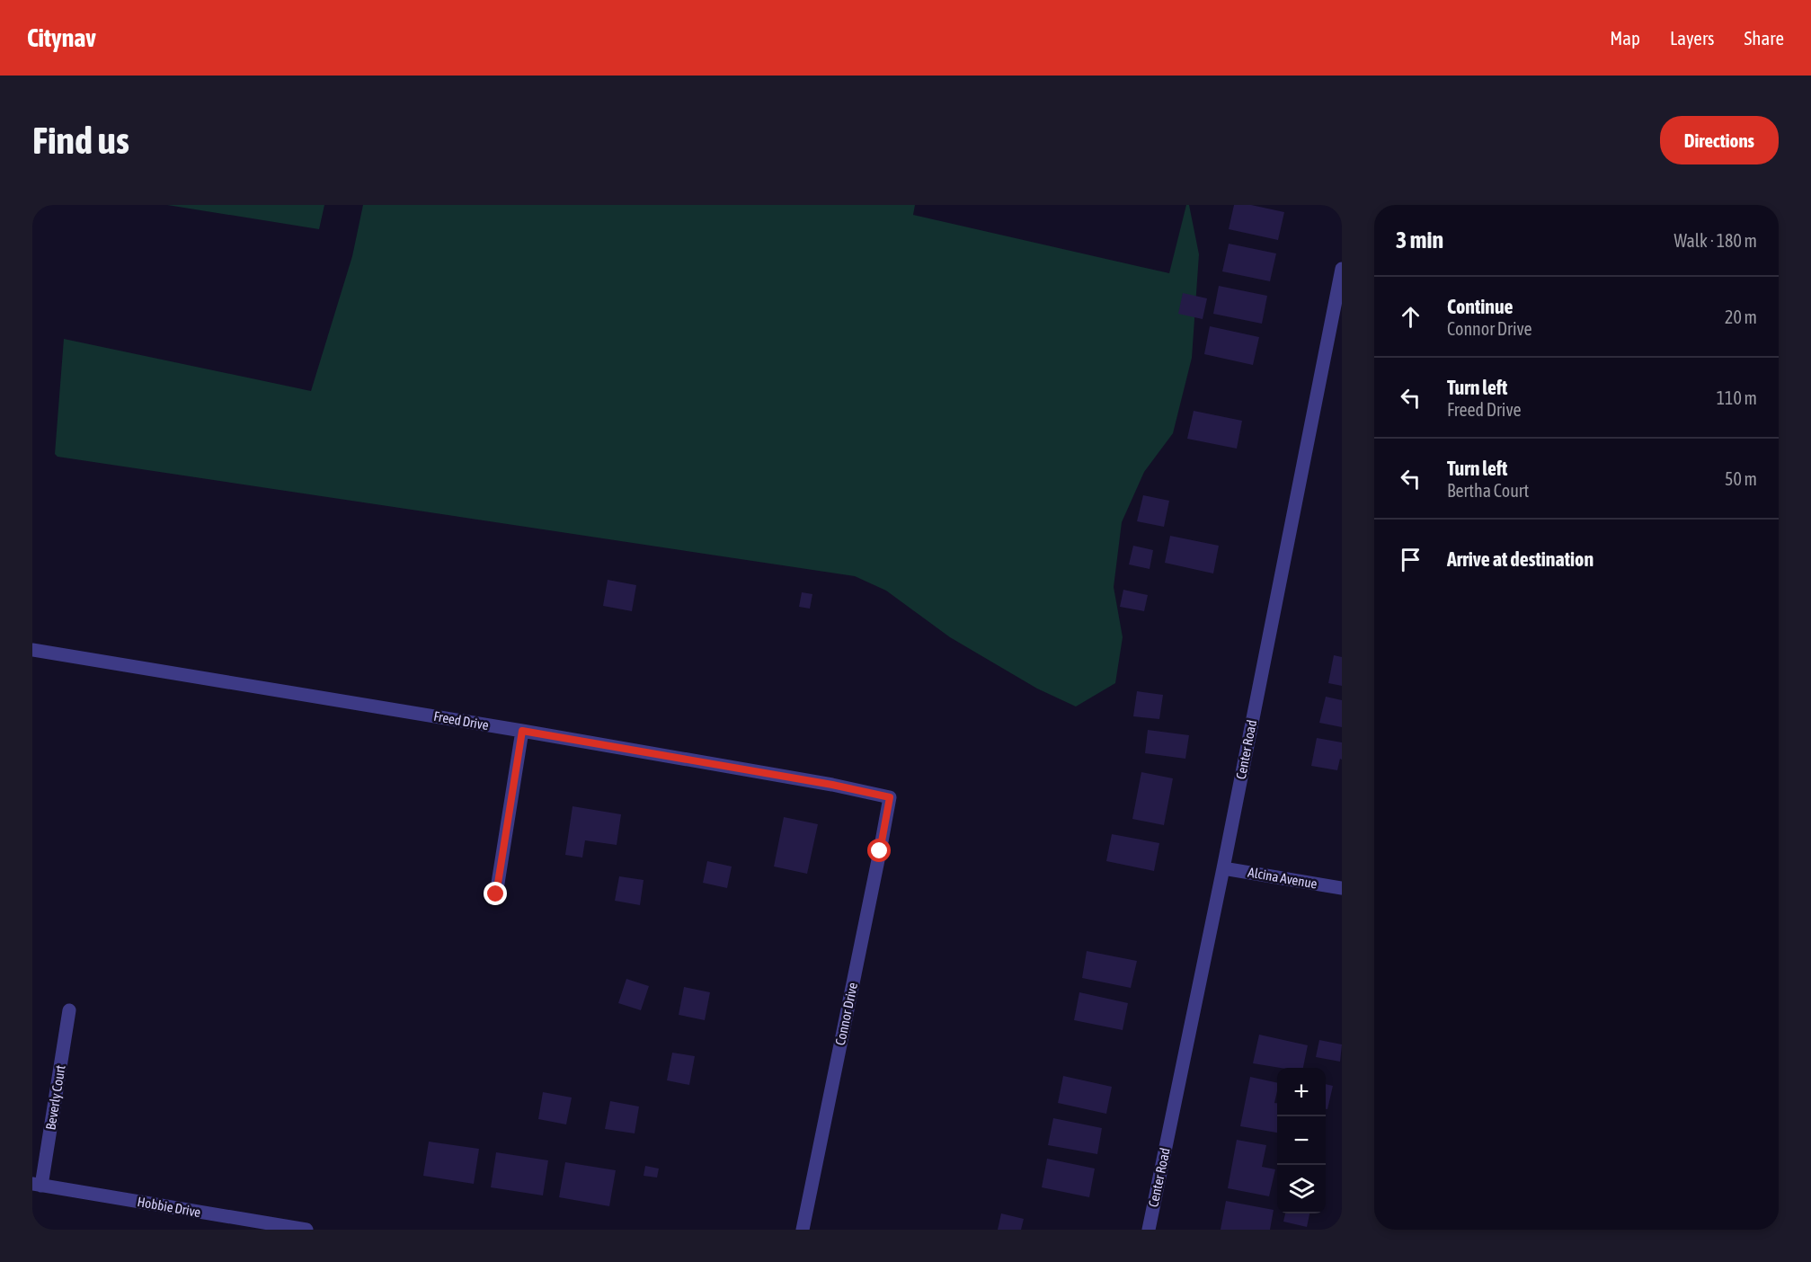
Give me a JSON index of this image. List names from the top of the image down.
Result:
{
  "streets": {
    "street": [
      "Freed Drive",
      "Center Road",
      "Alcina Avenue",
      "Connor Drive",
      "Beverly Court",
      "Hobbie Drive"
    ]
  },
  "crossings": [
    ["Freed Drive", "Connor Drive"],
    ["Center Road", "Alcina Avenue"],
    ["Beverly Court", "Hobbie Drive"]
  ],
  "page": {
    "header": "Citynav",
    "nav": ["Map", "Layers", "Share"],
    "buttons": "Directions",
    "title": "Find us",
    "heading": ["3 min", "Walk · 180 m"],
    "list": [
      ["Continue", "Connor Drive", "20 m"],
      ["Turn left", "Freed Drive", "110 m"],
      ["Turn left", "Bertha Court", "50 m"],
      "Arrive at destination"
    ],
    "map_buttons": ["+", "−"]
  }
}
